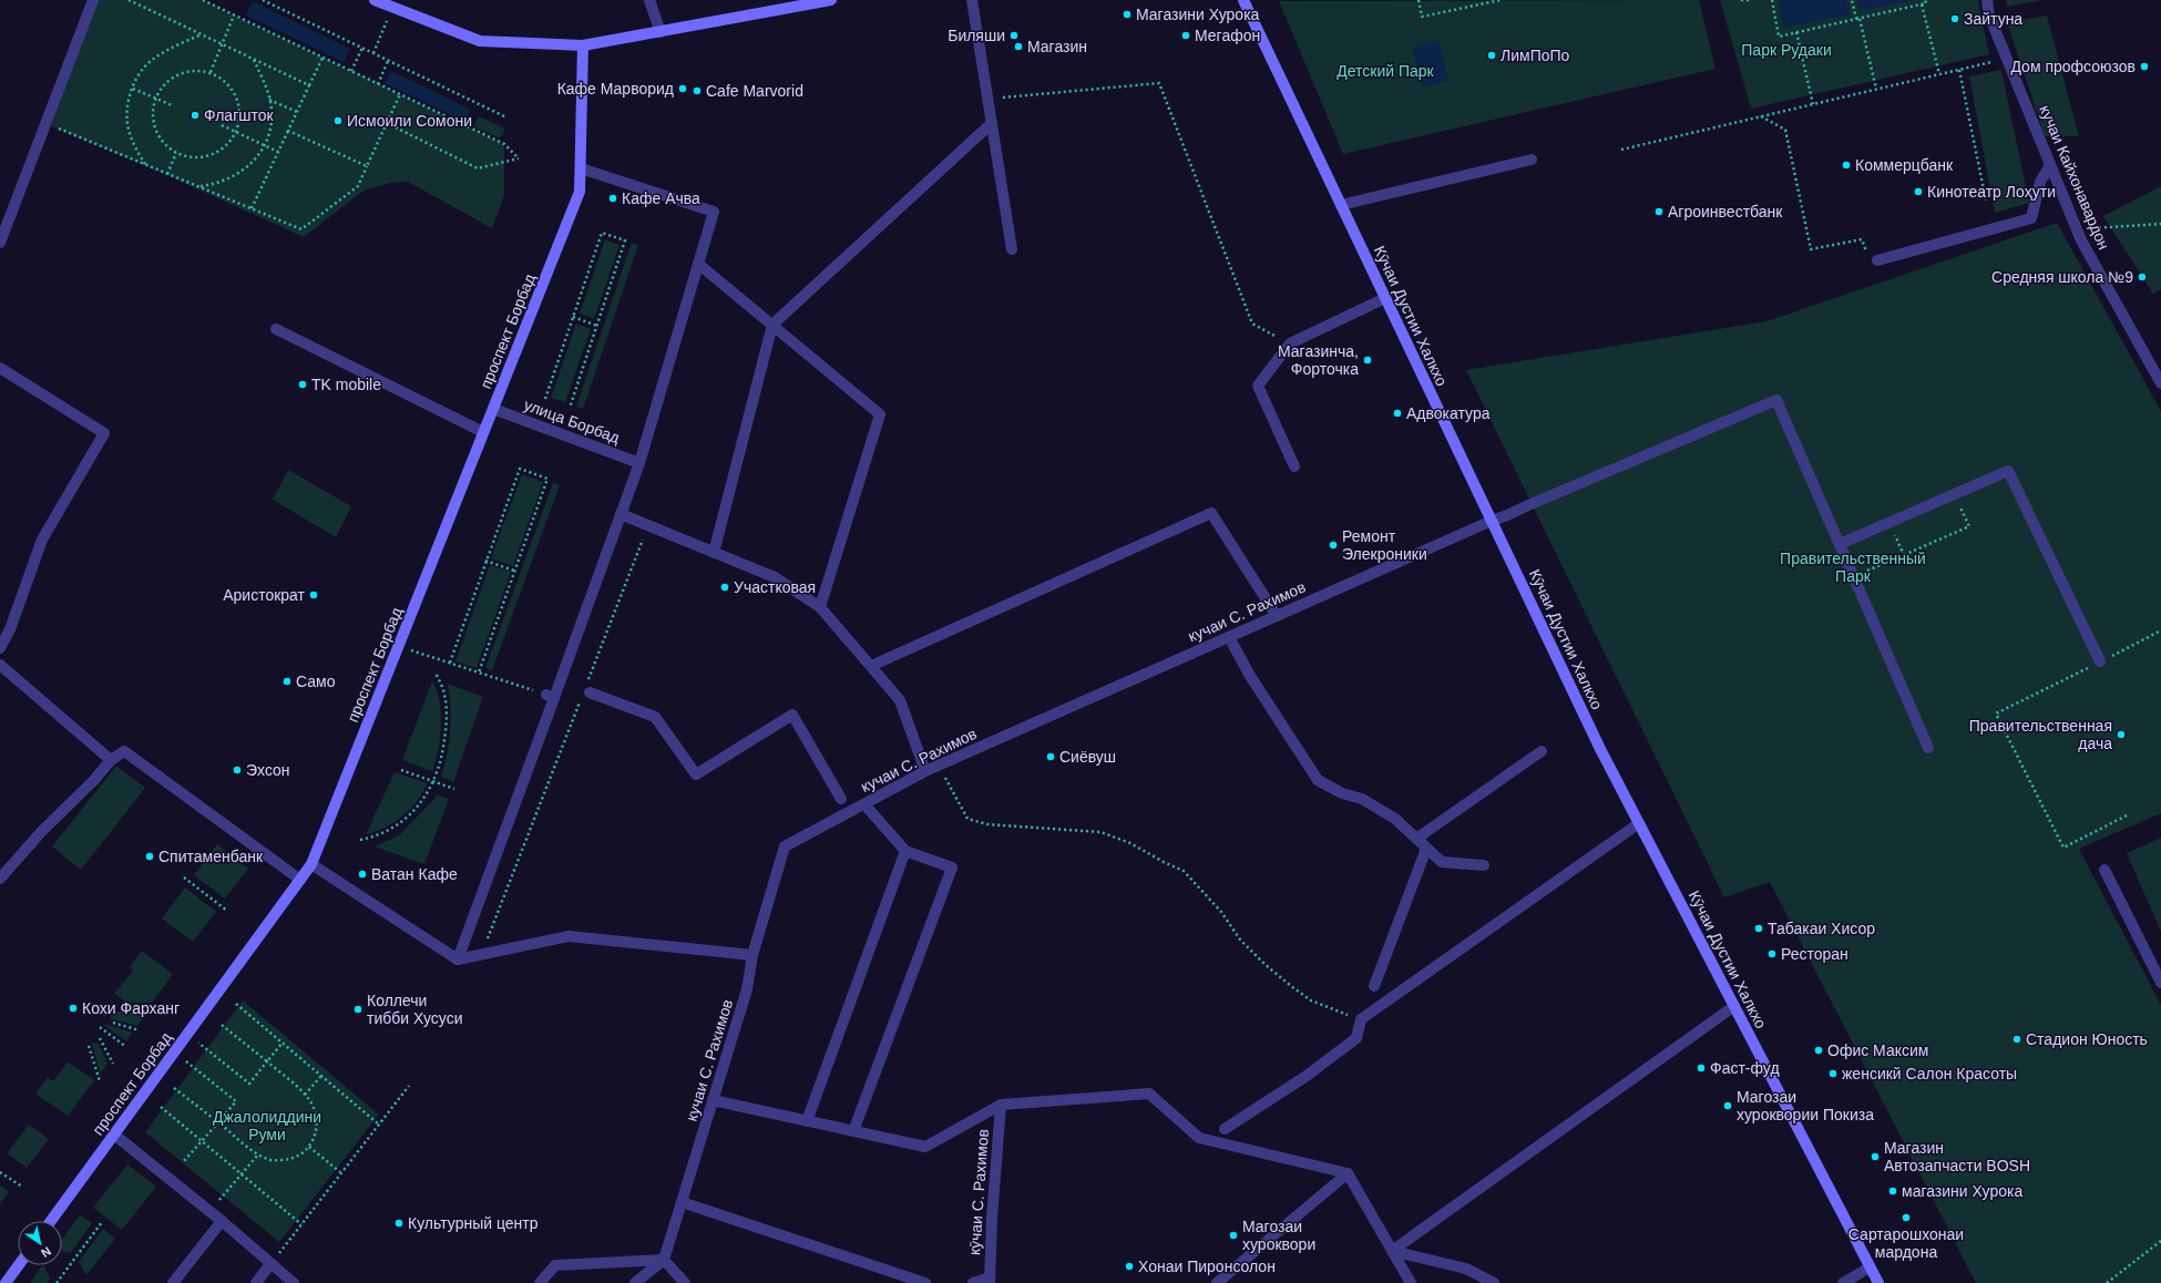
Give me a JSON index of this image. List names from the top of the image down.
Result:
{
  "streets": {
    "street": [
      "кучаи Кайхонавардон",
      "Кӯчаи Дустии Халкхо",
      "проспект Борбад",
      "улица Борбад",
      "кучаи С. Рахимов",
      "кӯчаи С. Рахимов"
    ]
  },
  "crossings": [
    ["Кӯчаи Дустии Халкхо", "кучаи С. Рахимов"],
    ["проспект Борбад", "улица Борбад"]
  ],
  "parks": [
    "Парк Рудаки",
    "Детский Парк",
    "Правительственный Парк",
    "Джалолиддини Руми"
  ],
  "places": [
    "Магазини Хурока",
    "Зайтуна",
    "Биляши",
    "Мегафон",
    "Магазин",
    "ЛимПоПо",
    "Дом профсоюзов",
    "Кафе Марворид",
    "Cafe Marvorid",
    "Флагшток",
    "Исмоили Сомони",
    "Коммерцбанк",
    "Кинотеатр Лоҳути",
    "Кафе Ачва",
    "Агроинвестбанк",
    "Средняя школа №9",
    "Магазинча, Форточка",
    "TK mobile",
    "Адвокатура",
    "Ремонт Элекроники",
    "Участковая",
    "Аристократ",
    "Само",
    "Правительственная дача",
    "Сиёвуш",
    "Эхсон",
    "Спитаменбанк",
    "Ватан Кафе",
    "Табакаи Хисор",
    "Ресторан",
    "Кохи Фарханг",
    "Коллечи тибби Хусуси",
    "Стадион Юность",
    "Офис Максим",
    "Фаст-фуд",
    "женсикй Салон Красоты",
    "Магозаи хуроквории Покиза",
    "Магазин Автозапчасти BOSH",
    "магазини Хурока",
    "Сартарошхонаи мардона",
    "Культурный центр",
    "Магозаи хуроквори",
    "Хонаи Пиронсолон"
  ],
  "north": "bottom right"
}
